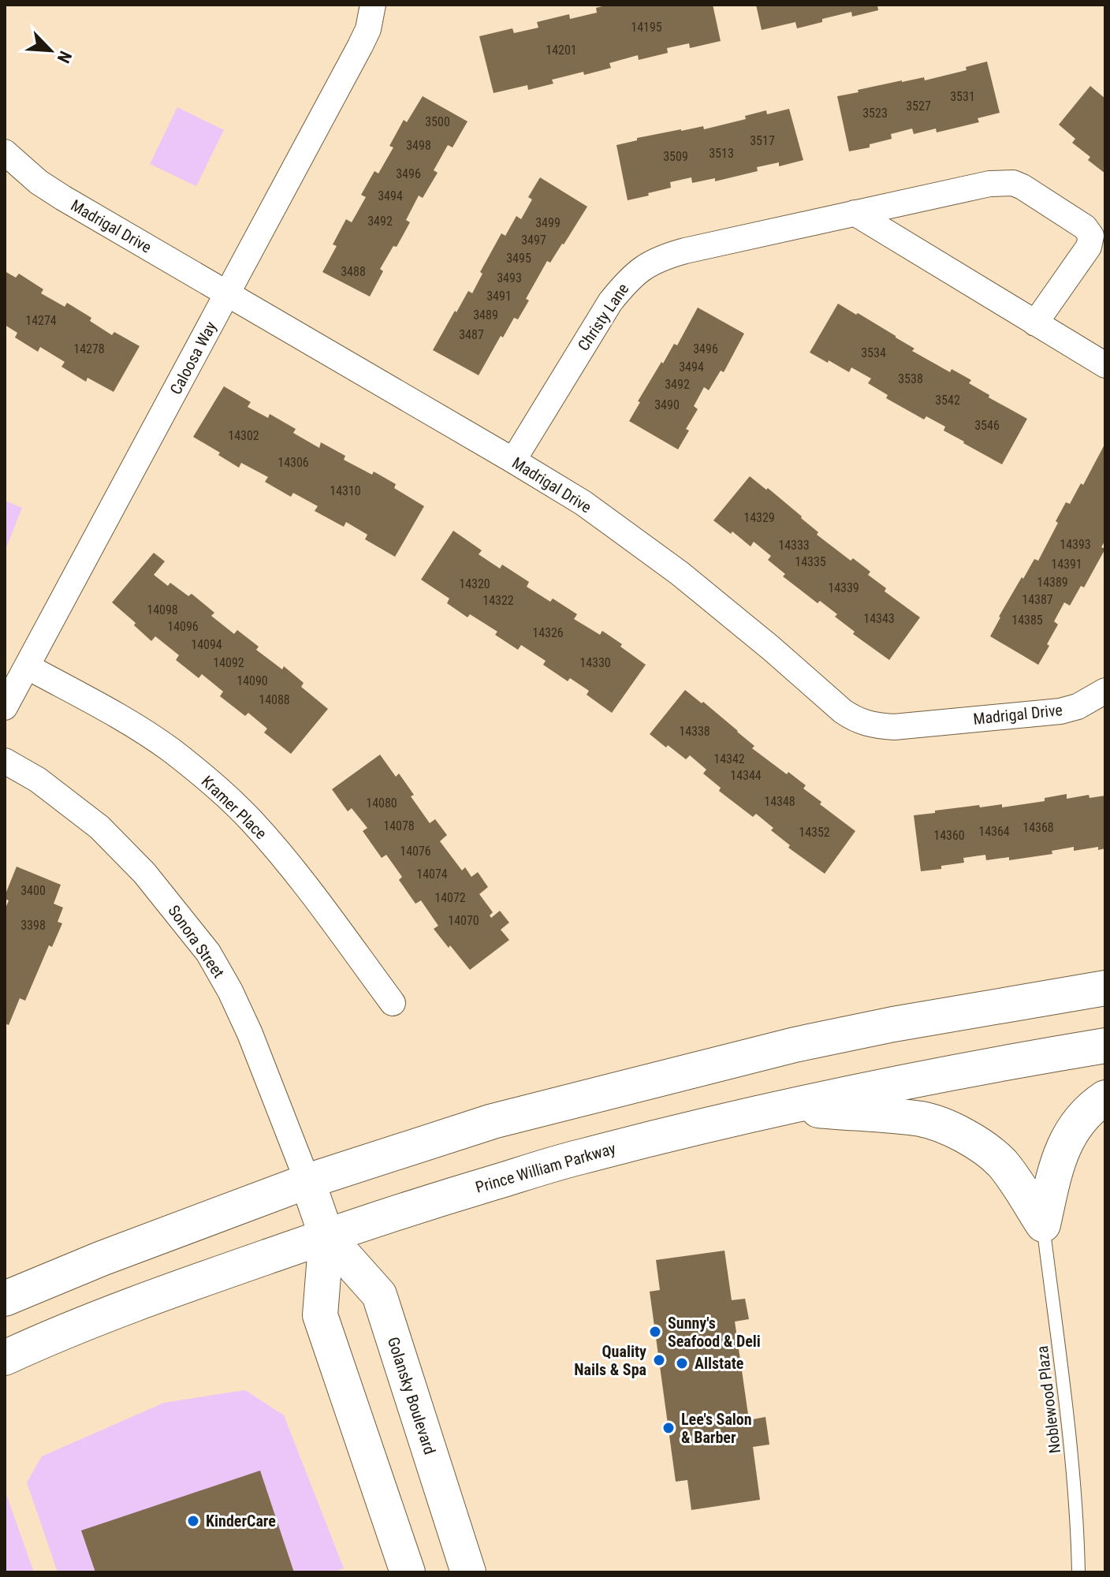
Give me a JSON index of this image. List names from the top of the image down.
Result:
{
  "streets": {
    "main road": ["Prince William Parkway", "Golansky Boulevard"],
    "street": [
      "Madrigal Drive",
      "Christy Lane",
      "Caloosa Way",
      "Kramer Place",
      "Sonora Street"
    ],
    "lane": ["Noblewood Plaza"]
  },
  "crossings": [
    ["Madrigal Drive", "Christy Lane"],
    ["Madrigal Drive", "Caloosa Way"],
    ["Caloosa Way", "Kramer Place"],
    ["Sonora Street", "Golansky Boulevard"],
    ["Prince William Parkway", "Golansky Boulevard"]
  ],
  "places": [
    "Sunny's Seafood & Deli",
    "Quality Nails & Spa",
    "Allstate",
    "Lee's Salon & Barber",
    "KinderCare"
  ],
  "house_numbers": [
    "14195",
    "14201",
    "3531",
    "3527",
    "3523",
    "3500",
    "3517",
    "3498",
    "3513",
    "3509",
    "3496",
    "3494",
    "3492",
    "3499",
    "3497",
    "3495",
    "3488",
    "3493",
    "3491",
    "3489",
    "14274",
    "3487",
    "14278",
    "3496",
    "3534",
    "3494",
    "3538",
    "3492",
    "3542",
    "3490",
    "3546",
    "14302",
    "14306",
    "14310",
    "14329",
    "14393",
    "14333",
    "14335",
    "14391",
    "14389",
    "14320",
    "14339",
    "14387",
    "14322",
    "14098",
    "14343",
    "14385",
    "14096",
    "14326",
    "14094",
    "14092",
    "14330",
    "14090",
    "14088",
    "14338",
    "14342",
    "14344",
    "14348",
    "14080",
    "14078",
    "14368",
    "14364",
    "14352",
    "14360",
    "14076",
    "14074",
    "3400",
    "14072",
    "14070",
    "3398"
  ],
  "north": "bottom right"
}
